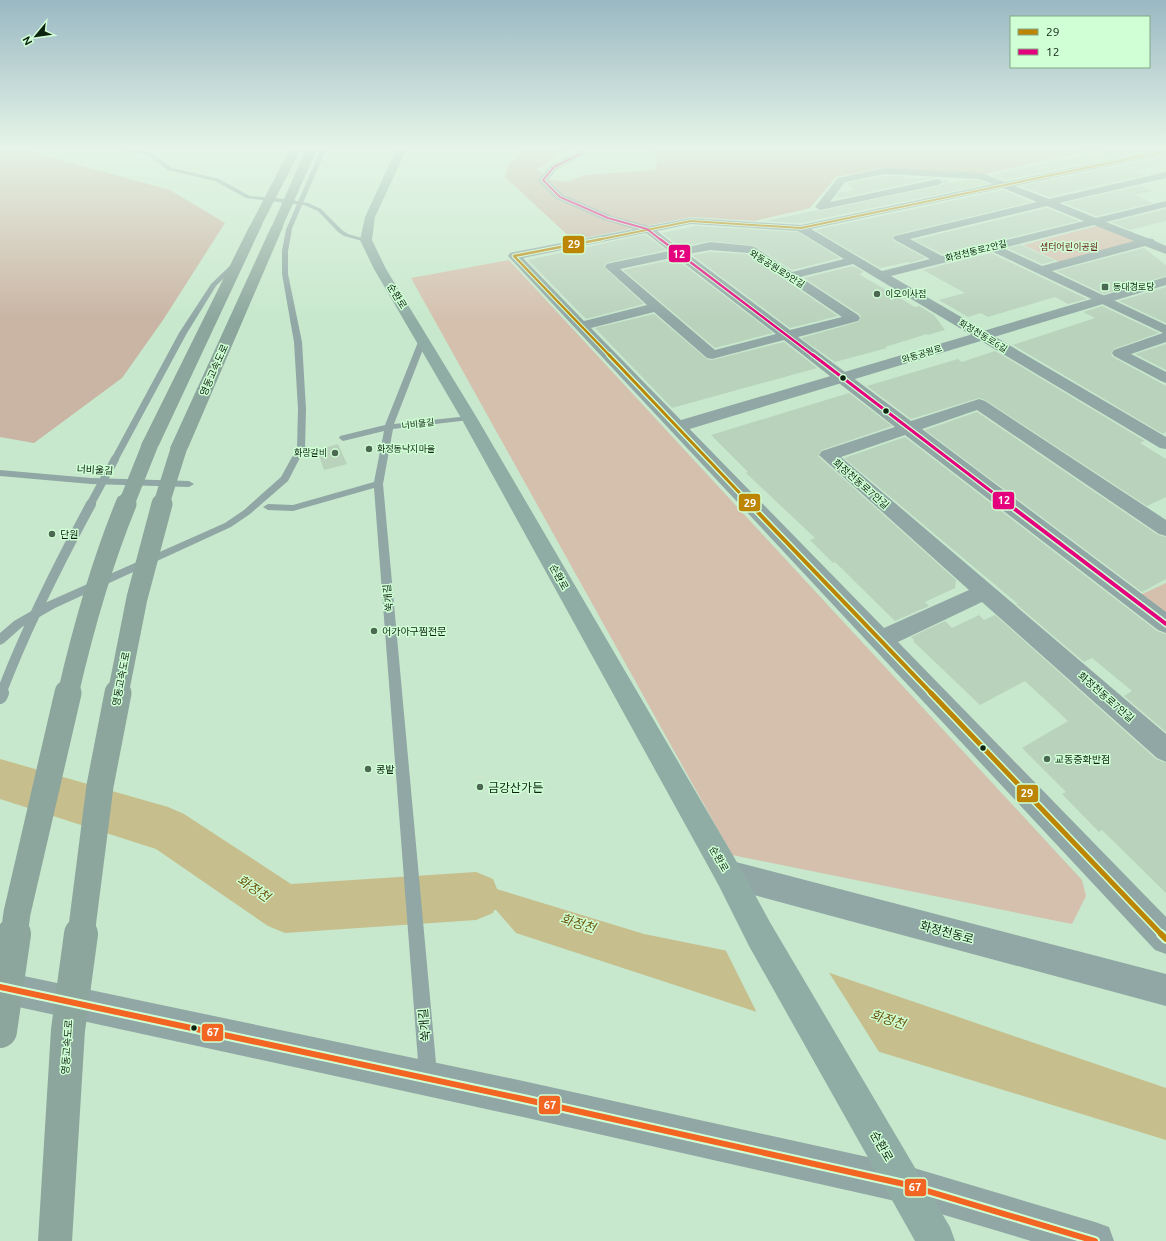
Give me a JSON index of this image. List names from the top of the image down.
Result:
{
  "streets": {
    "highway": ["영동고속도로"],
    "main road": ["순환로"],
    "street": [
      "화정천동로2안길",
      "와동공원로9안길",
      "화정천동로6길",
      "와동공원로",
      "화정천동로7안길",
      "화정천동로"
    ],
    "lane": ["너비울길", "쑥개길"]
  },
  "crossings": [
    ["화정천동로2안길", "화정천동로6길"],
    ["순환로", "너비울길"],
    ["순환로", "쑥개길"],
    ["순환로", "화정천동로"],
    ["화정천동로6길", "와동공원로"],
    ["너비울길", "쑥개길"]
  ],
  "water": ["화정천"],
  "parks": ["샘터어린이공원"],
  "places": {
    "transit": ["동대경로당"],
    "other": [
      "이오이사점",
      "화정동낙지마을",
      "화랑갈비",
      "단원",
      "어가아구찜전문",
      "교동중화반점",
      "콩밭",
      "금강산가든"
    ]
  },
  "lines": ["transit line 29", "transit line 12", "transit line 67"],
  "legend": ["29", "12"],
  "north": "bottom left"
}
